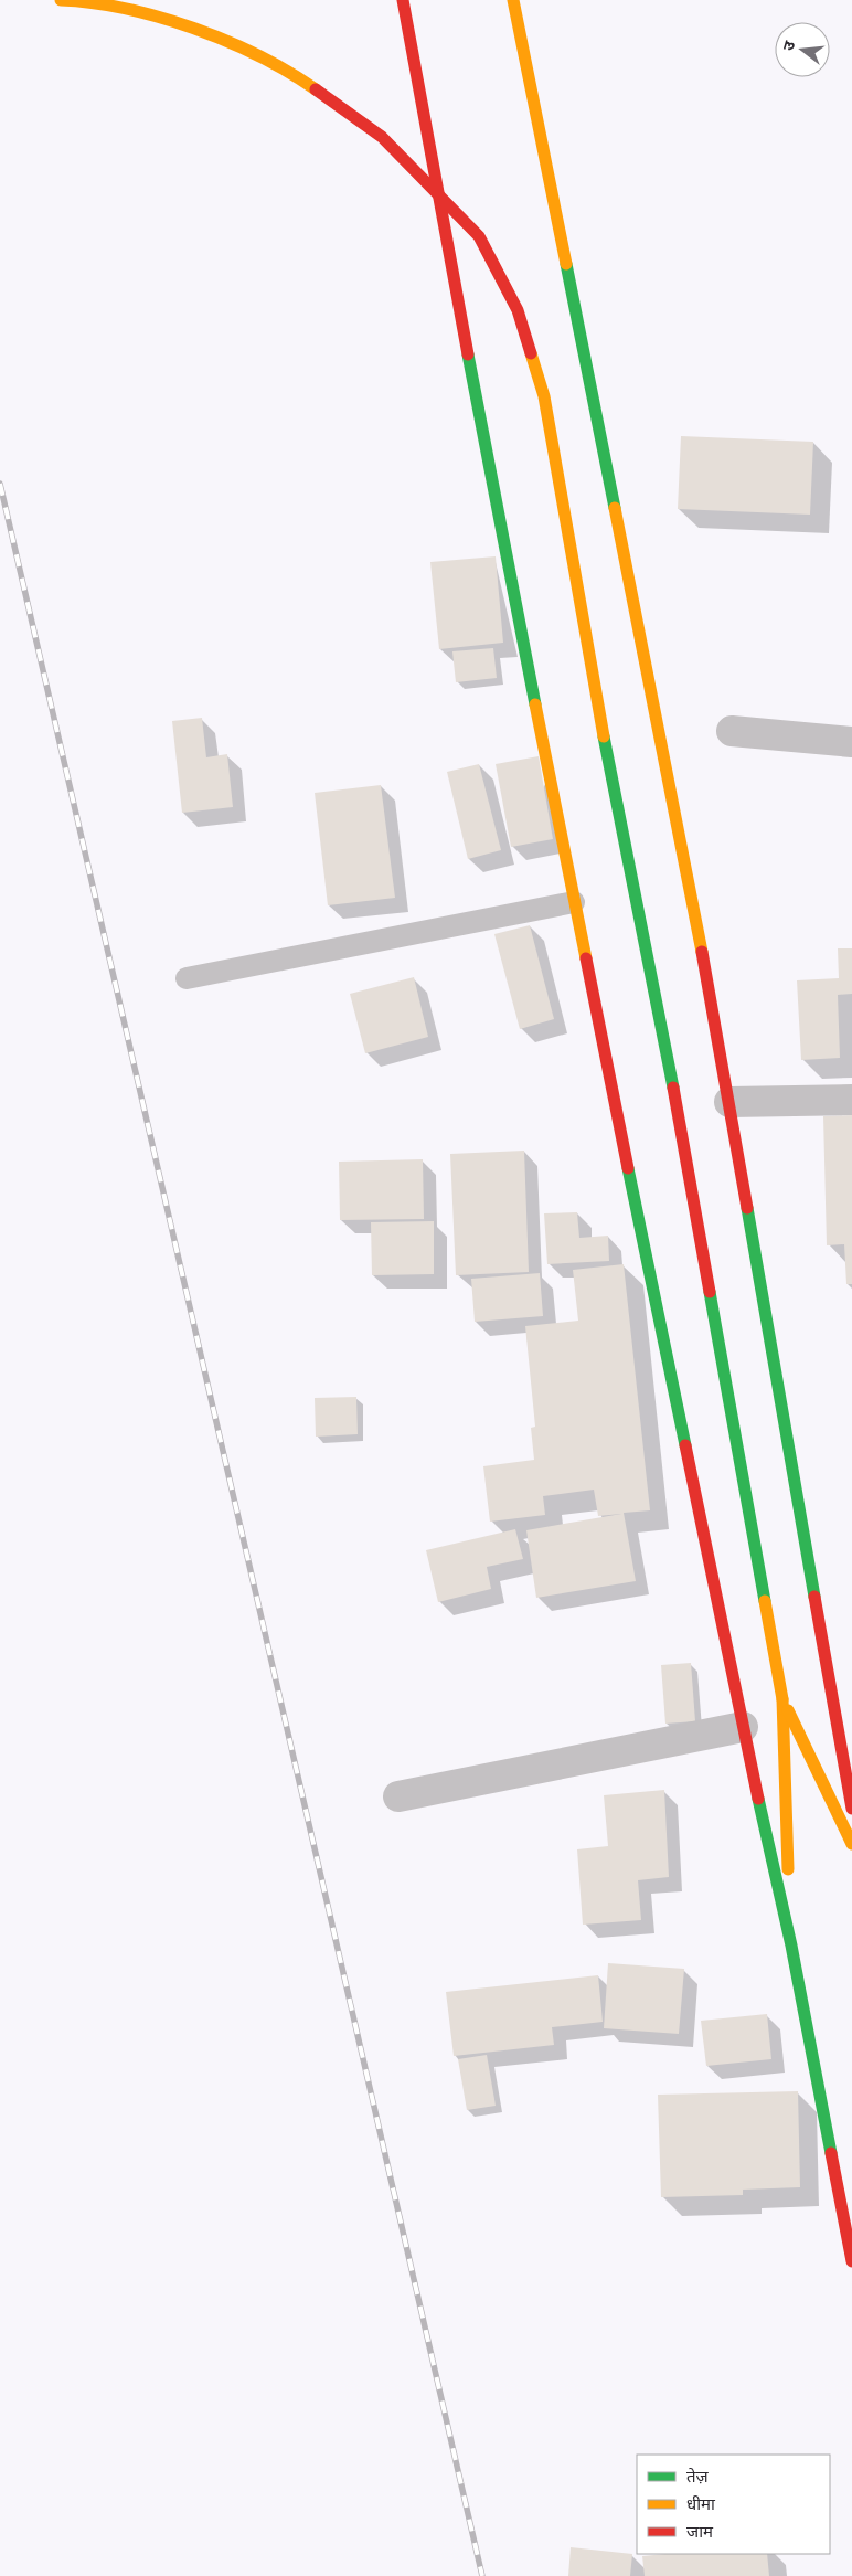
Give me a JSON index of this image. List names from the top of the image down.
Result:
{
  "legend": ["तेज़", "धीमा", "जाम"],
  "north": "left"
}
